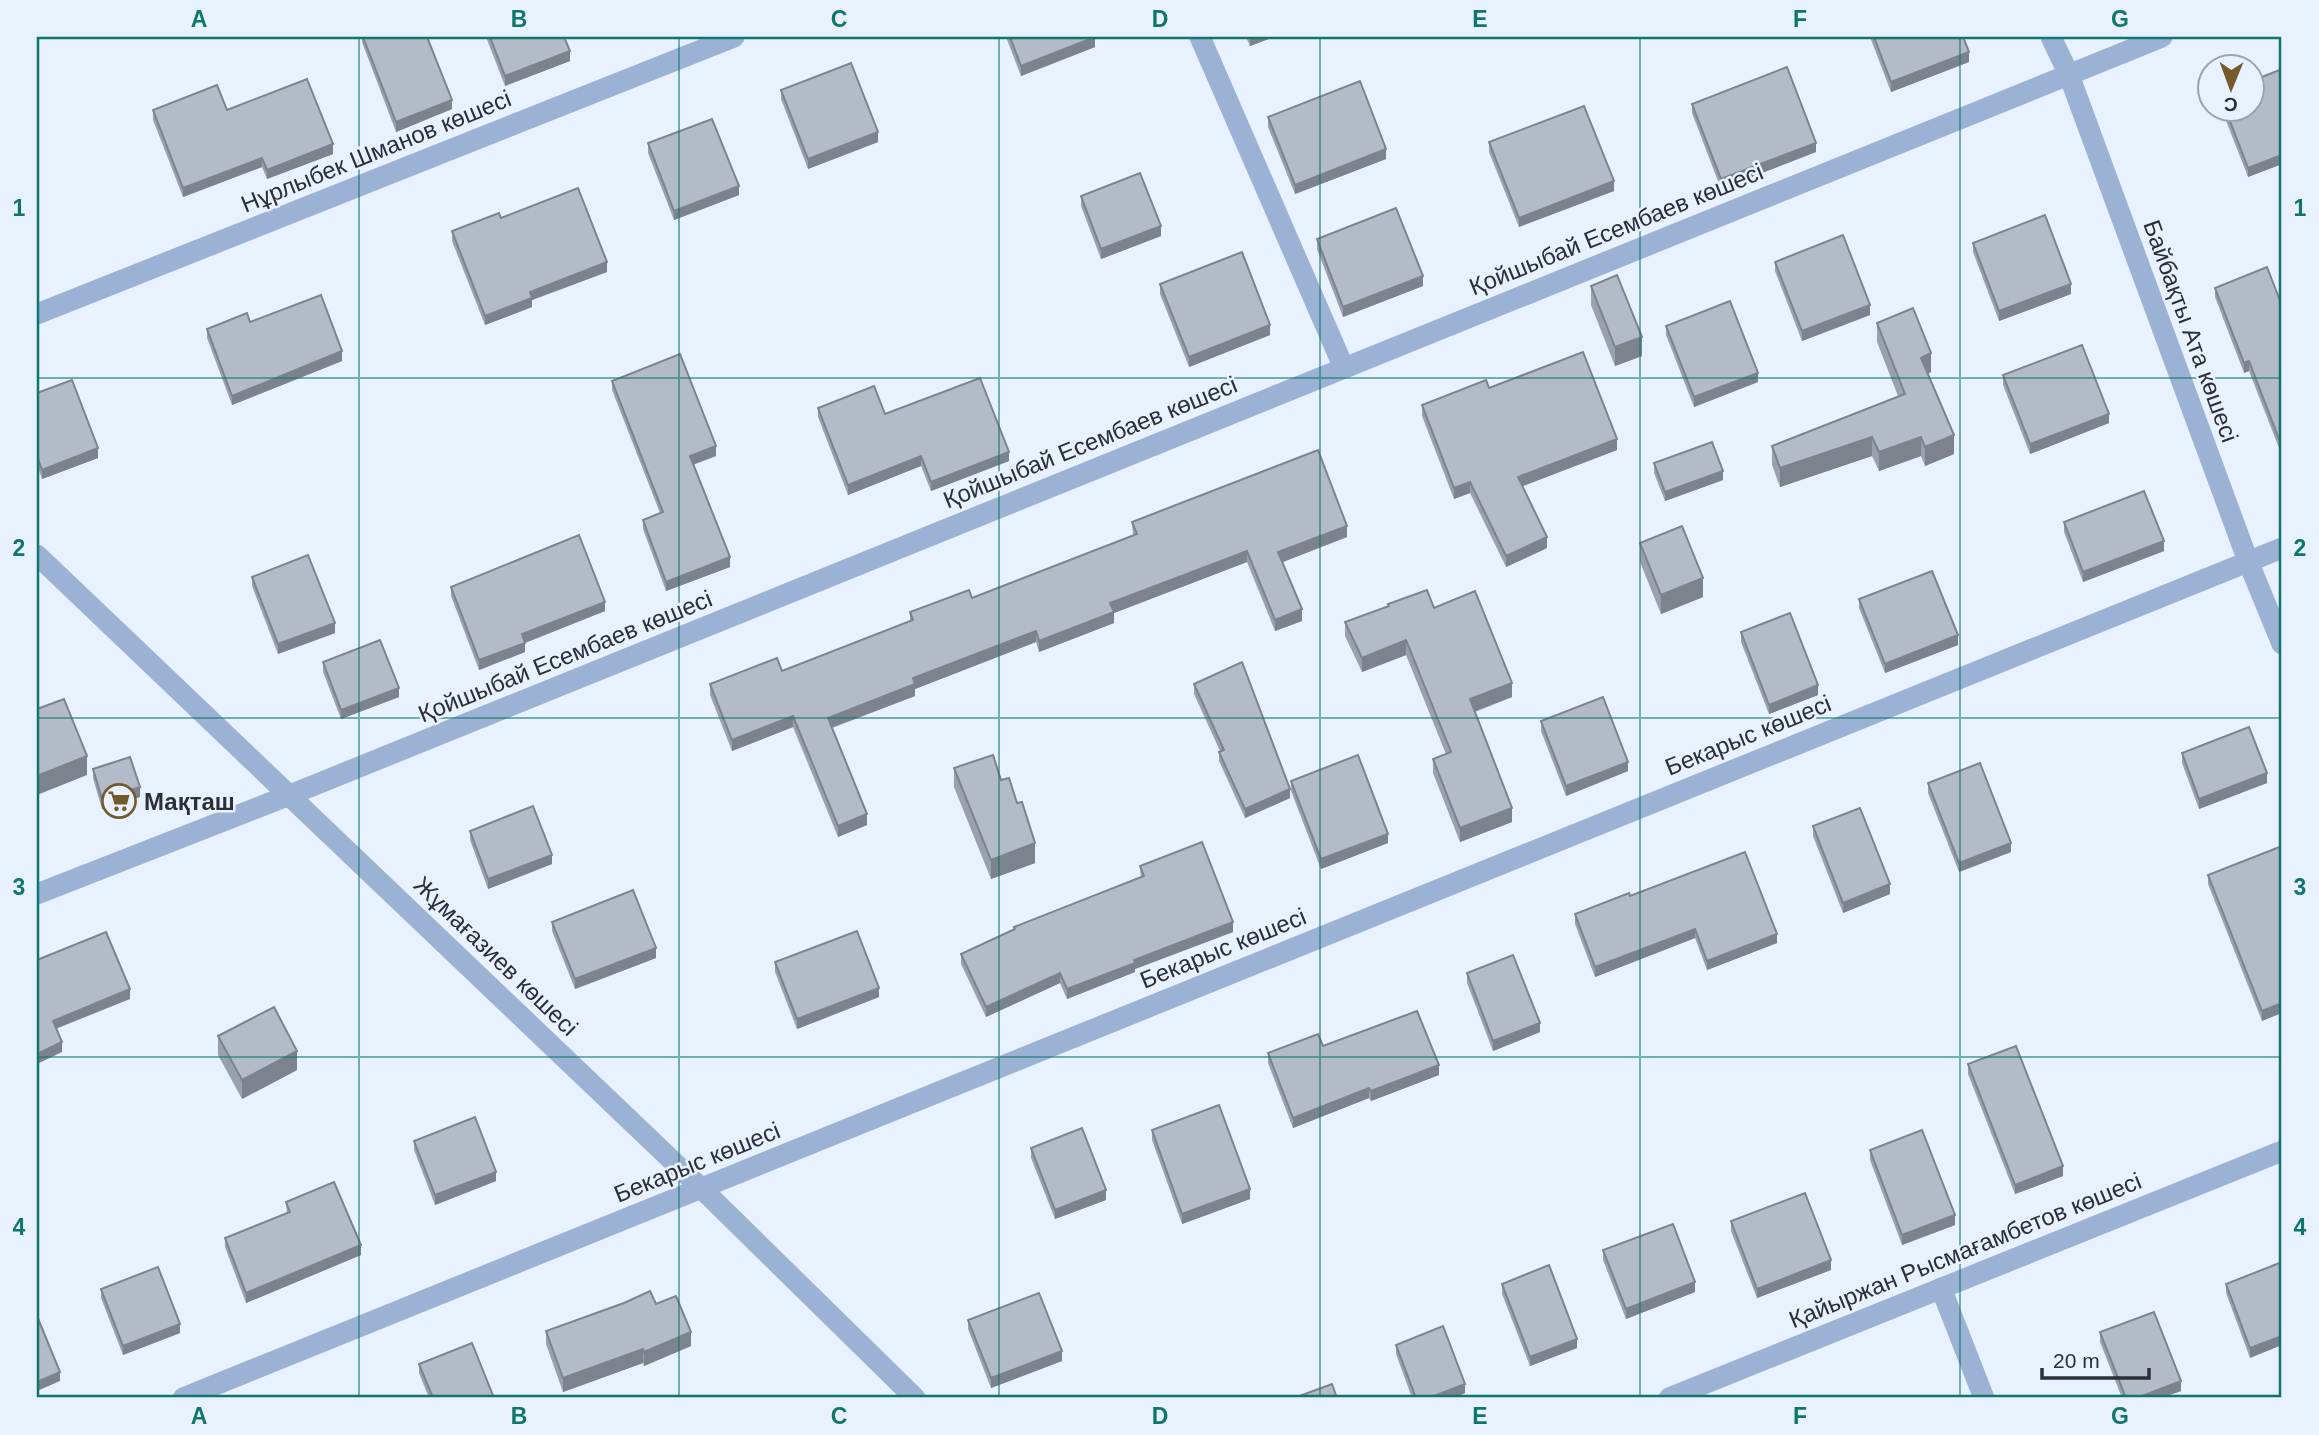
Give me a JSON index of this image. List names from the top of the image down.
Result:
{
  "streets": {
    "street": [
      "Нұрлыбек Шманов көшесі",
      "Қойшыбай Есембаев көшесі",
      "Байбақты Ата көшесі",
      "Бекарыс көшесі",
      "Жұмағазиев көшесі",
      "Қайыржан Рысмағамбетов көшесі"
    ]
  },
  "crossings": [
    ["Қойшыбай Есембаев көшесі", "Байбақты Ата көшесі"],
    ["Қойшыбай Есембаев көшесі", "Жұмағазиев көшесі"],
    ["Байбақты Ата көшесі", "Бекарыс көшесі"],
    ["Бекарыс көшесі", "Жұмағазиев көшесі"]
  ],
  "places": {
    "supermarket": ["Мақташ"]
  },
  "scale_bar": "20 m",
  "north": "bottom",
  "grid": {
    "columns": [
      "A",
      "B",
      "C",
      "D",
      "E",
      "F",
      "G"
    ],
    "rows": [
      "1",
      "2",
      "3",
      "4"
    ]
  }
}
